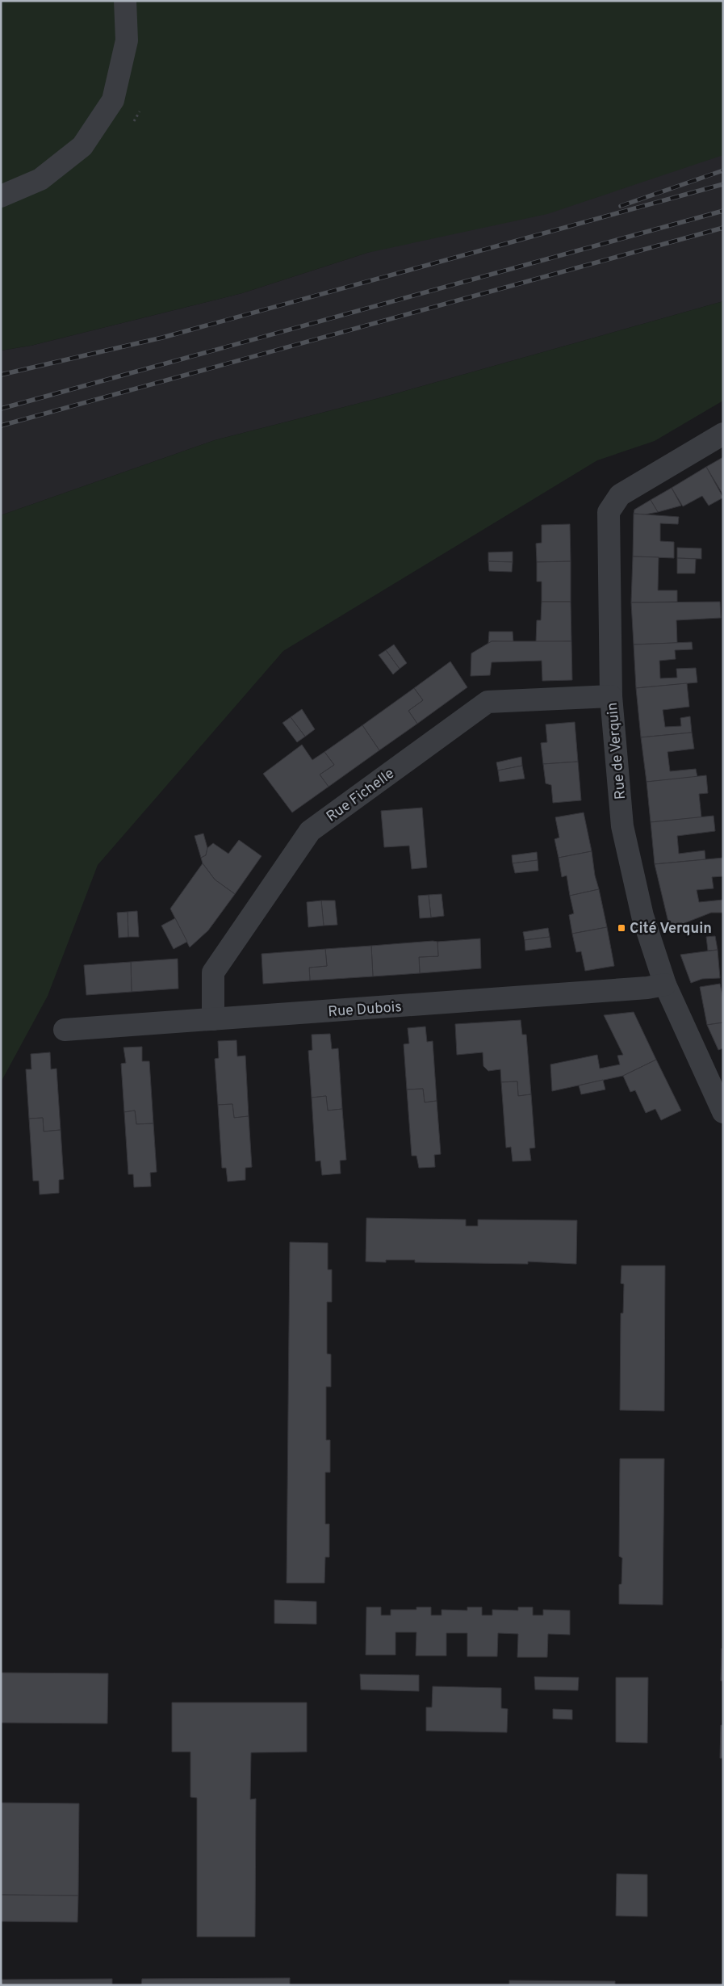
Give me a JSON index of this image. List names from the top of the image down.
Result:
{
  "streets": {
    "street": ["Rue de Verquin", "Rue Fichelle", "Rue Dubois"]
  },
  "crossings": [
    ["Rue de Verquin", "Rue Fichelle"],
    ["Rue de Verquin", "Rue Dubois"],
    ["Rue Fichelle", "Rue Dubois"]
  ],
  "places": {
    "transit": ["Cité Verquin"]
  }
}
